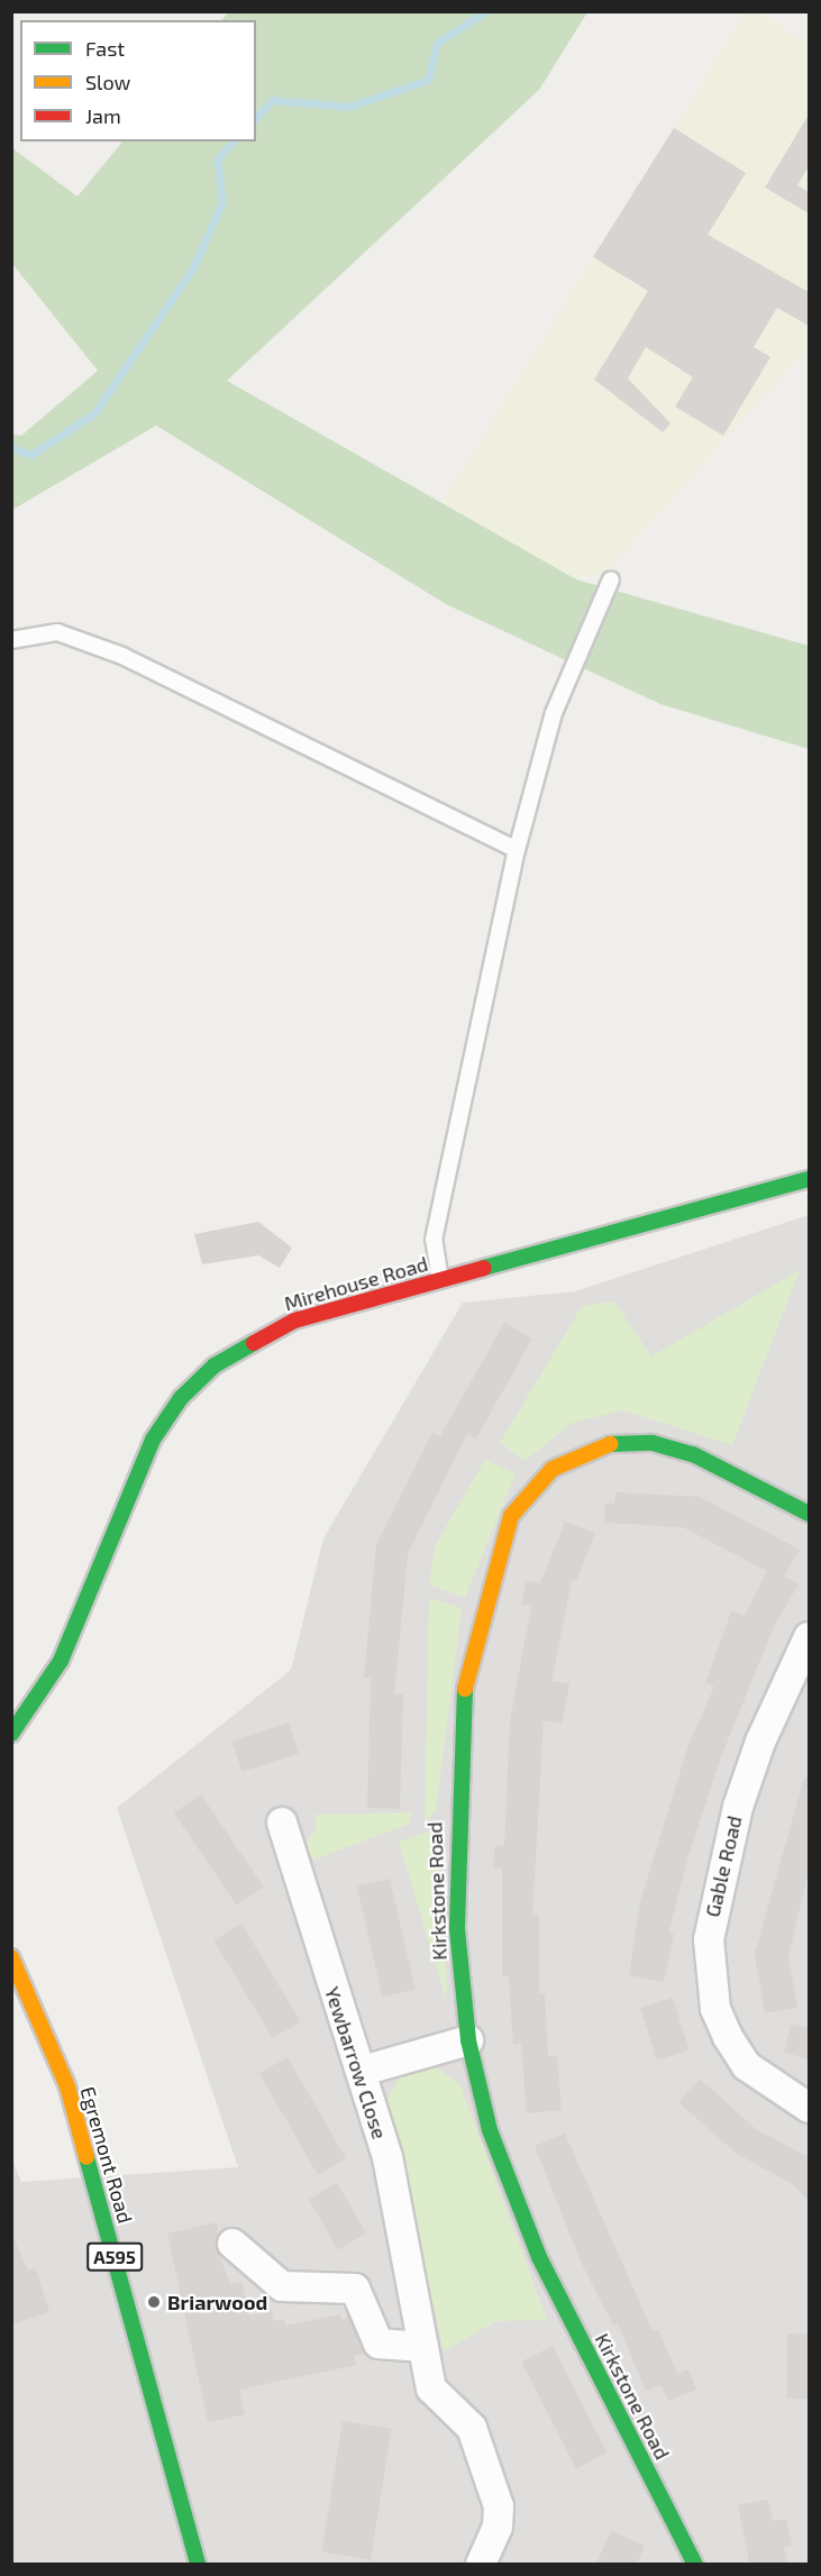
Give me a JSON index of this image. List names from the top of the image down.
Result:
{
  "streets": {
    "main road": [
      "Mirehouse Road",
      "Kirkstone Road",
      "Egremont Road",
      "A595"
    ],
    "street": ["Gable Road", "Yewbarrow Close"]
  },
  "places": ["Briarwood"],
  "legend": ["Fast", "Slow", "Jam"]
}
